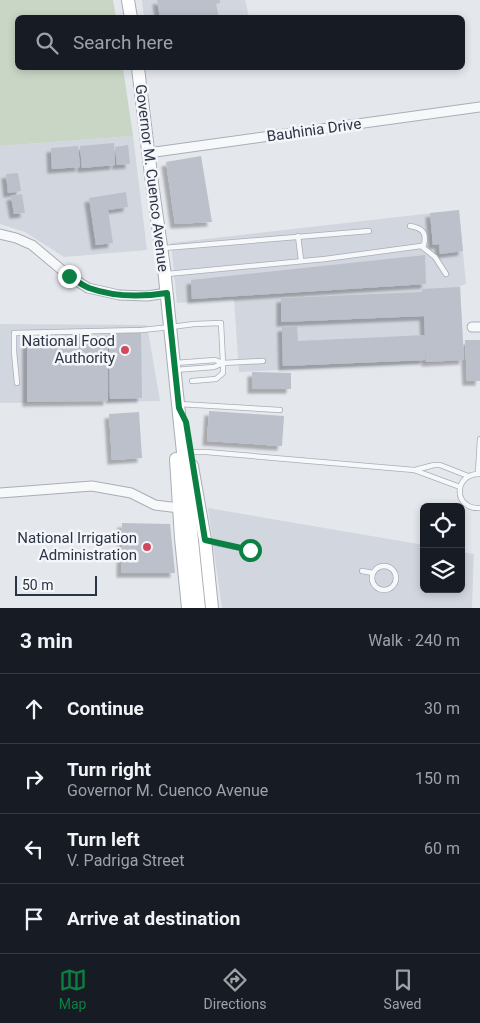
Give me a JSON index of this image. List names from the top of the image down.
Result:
{
  "streets": {
    "main road": ["Governor M. Cuenco Avenue"],
    "street": ["Bauhinia Drive"]
  },
  "crossings": [
    ["Bauhinia Drive", "Governor M. Cuenco Avenue"]
  ],
  "places": ["National Food Authority", "National Irrigation Administration"],
  "scale_bar": "50 m",
  "page": {
    "search": "Search here",
    "scale": "50 m",
    "heading": ["3 min", "Walk · 240 m"],
    "list": [
      ["Continue", "30 m"],
      ["Turn right", "Governor M. Cuenco Avenue", "150 m"],
      ["Turn left", "V. Padriga Street", "60 m"],
      "Arrive at destination"
    ],
    "nav": ["Map", "Directions", "Saved"]
  }
}
